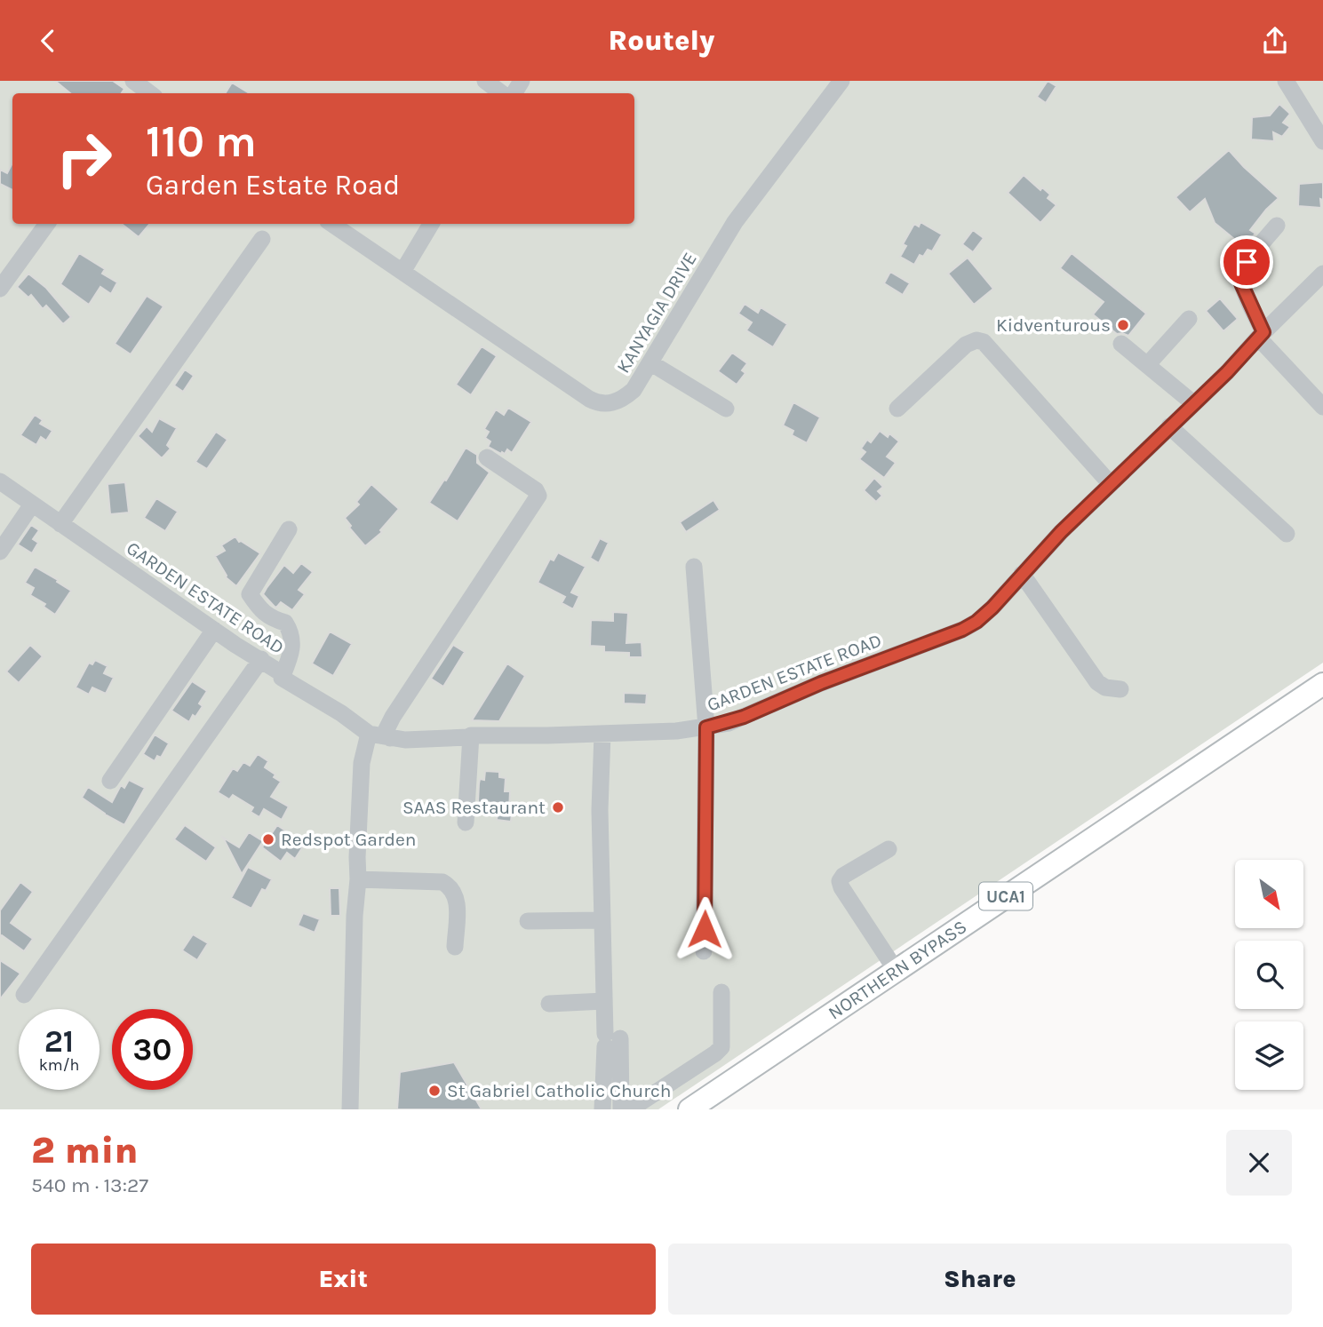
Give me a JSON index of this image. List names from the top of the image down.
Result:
{
  "streets": {
    "main road": ["UCA1", "NORTHERN BYPASS"],
    "street": ["KANYAGIA DRIVE", "GARDEN ESTATE ROAD"]
  },
  "places": [
    "Kidventurous",
    "SAAS Restaurant",
    "Redspot Garden",
    "St Gabriel Catholic Church"
  ],
  "north": "bottom right",
  "page": {
    "header": "Routely",
    "turn": ["110 m", "Garden Estate Road"],
    "speed": "21 km/h",
    "limit": "30",
    "heading": ["2 min", "540 m · 13:27"],
    "buttons": ["Exit", "Share"]
  }
}
